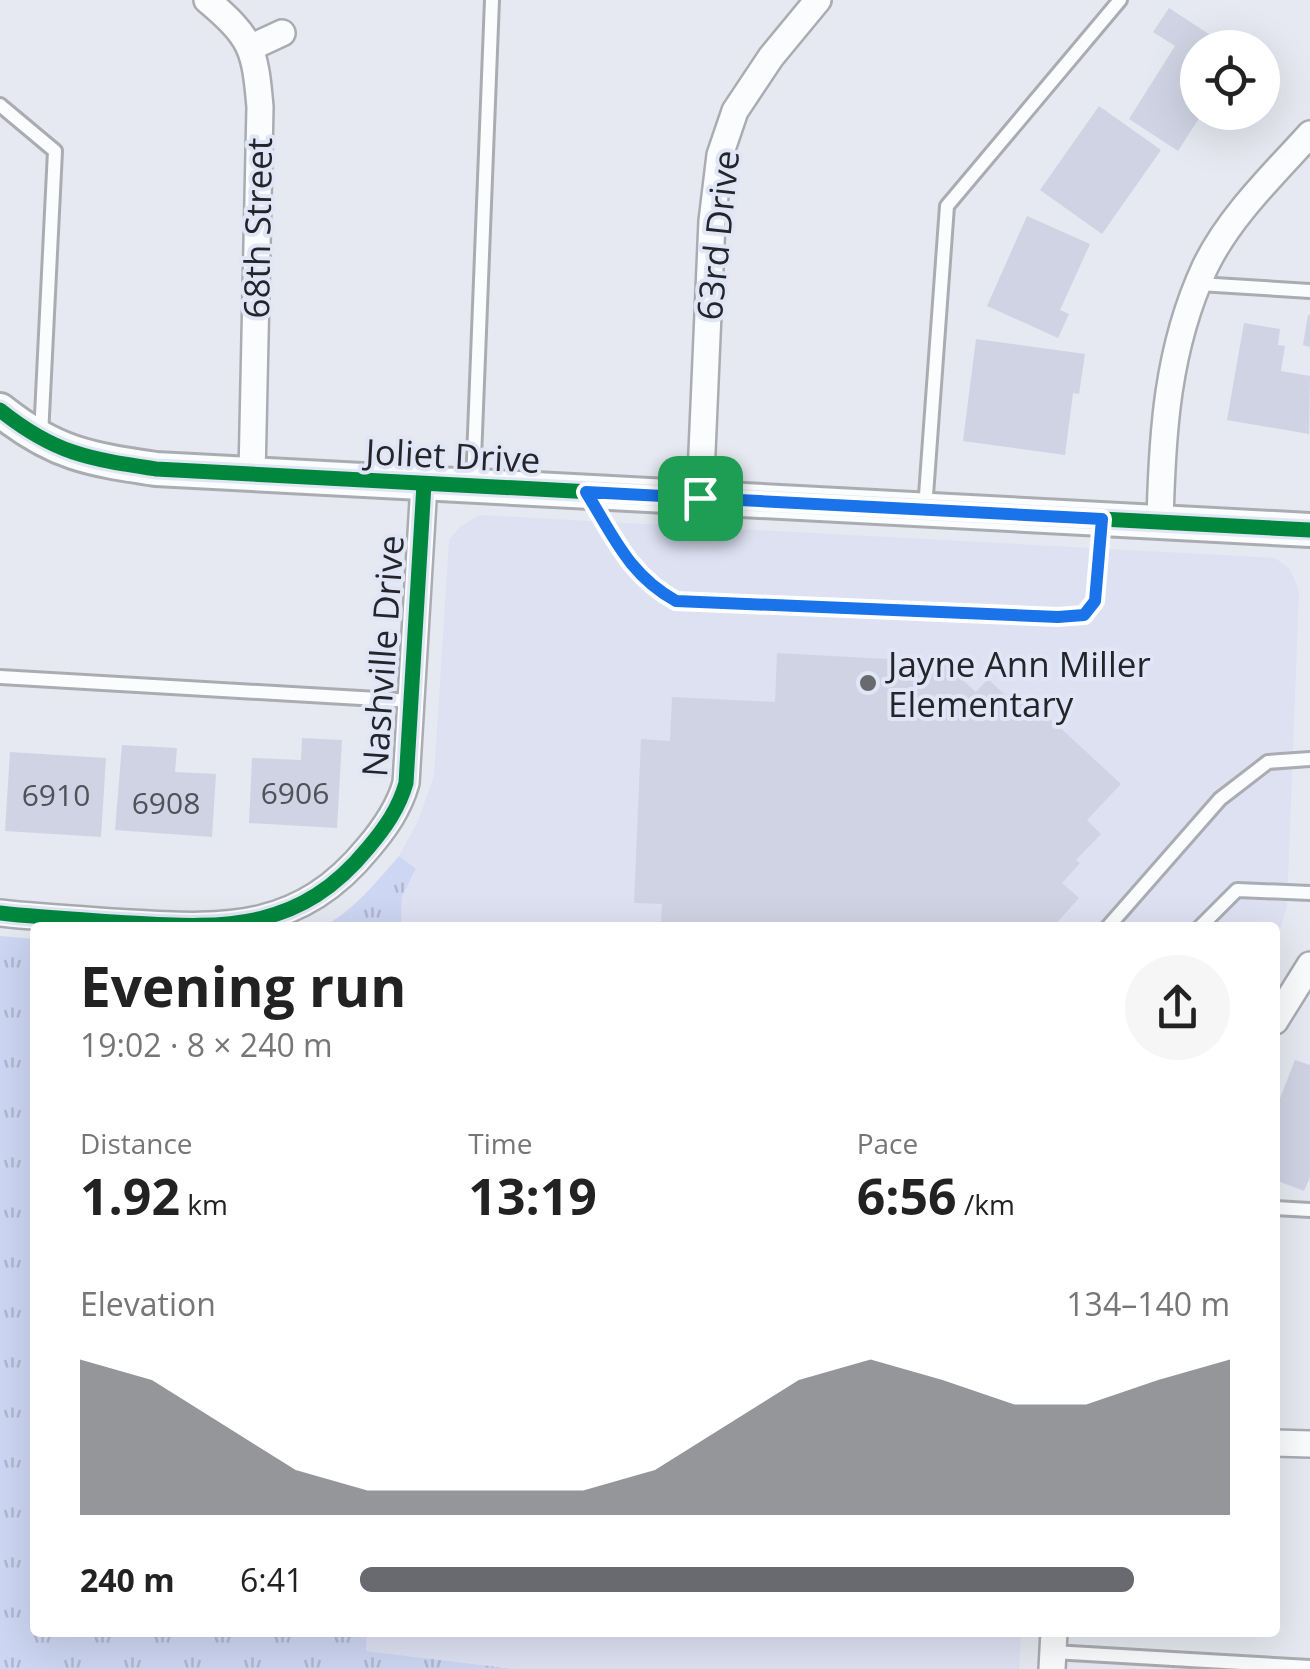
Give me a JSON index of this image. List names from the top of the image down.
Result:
{
  "streets": {
    "street": [
      "68th Street",
      "63rd Drive",
      "Joliet Drive",
      "Nashville Drive"
    ]
  },
  "crossings": [
    ["68th Street", "Joliet Drive"],
    ["63rd Drive", "Joliet Drive"],
    ["Joliet Drive", "Nashville Drive"]
  ],
  "places": ["Jayne Ann Miller Elementary"],
  "house_numbers": ["6906", "6910", "6908"],
  "page": {
    "heading": ["Evening run", "19:02 · 8 × 240 m"],
    "stats": [
      ["Distance", "1.92 km"],
      ["Time", "13:19"],
      ["Pace", "6:56 /km"]
    ],
    "chart": ["Elevation", "134–140 m"],
    "list": [
      {
        "name": "240 m",
        "note": "6:41"
      }
    ]
  }
}
